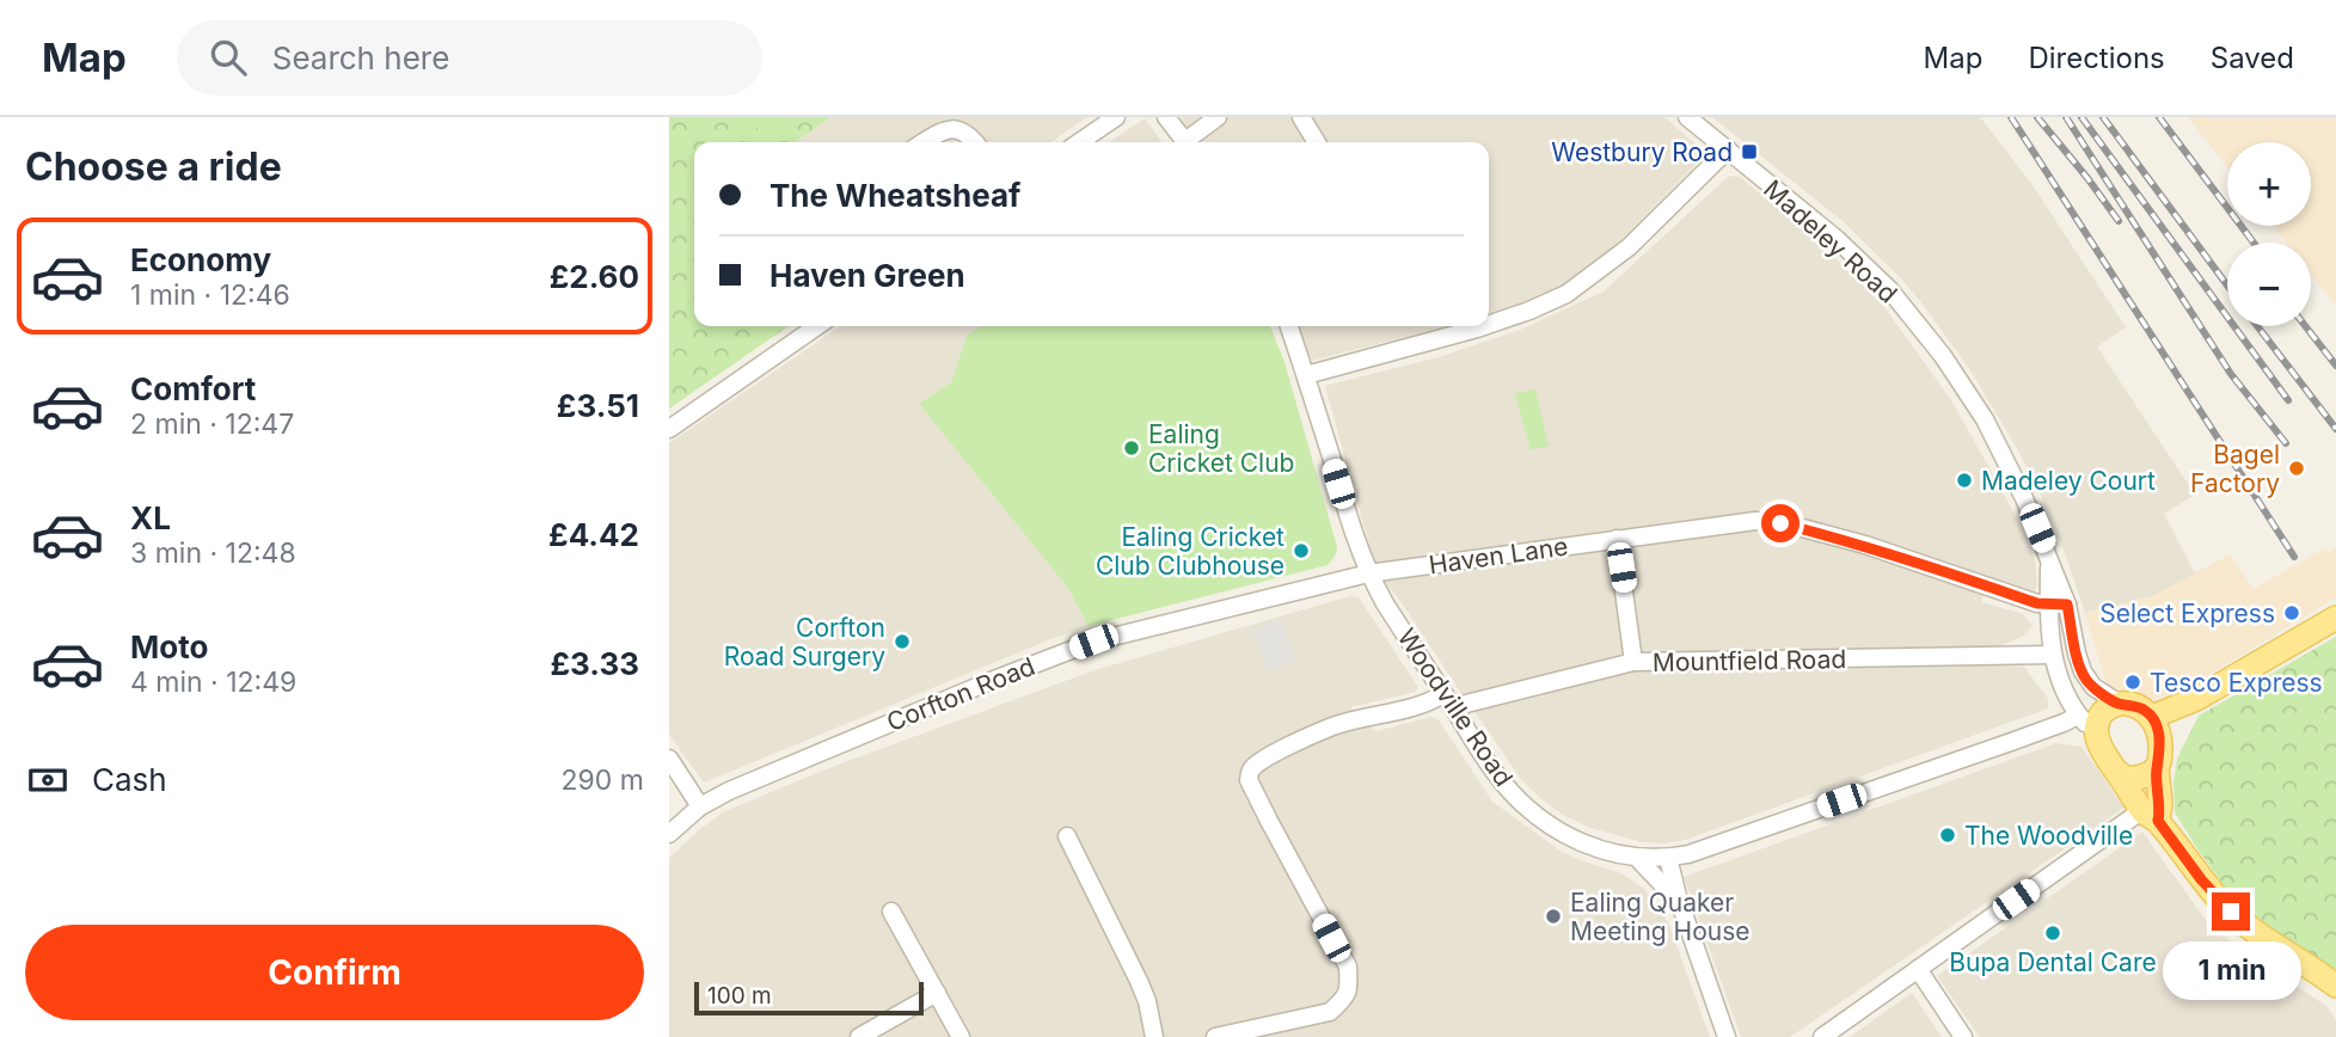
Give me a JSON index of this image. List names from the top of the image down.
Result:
{
  "streets": {
    "street": [
      "Madeley Road",
      "Haven Lane",
      "Mountfield Road",
      "Corfton Road",
      "Woodville Road"
    ]
  },
  "crossings": [
    ["Madeley Road", "Haven Lane"],
    ["Madeley Road", "Mountfield Road"],
    ["Madeley Road", "Woodville Road"],
    ["Haven Lane", "Corfton Road"],
    ["Haven Lane", "Woodville Road"],
    ["Mountfield Road", "Woodville Road"],
    ["Corfton Road", "Woodville Road"]
  ],
  "places": {
    "transit": ["Westbury Road"],
    "other": [
      "Ealing Cricket Club",
      "Bagel Factory",
      "Madeley Court",
      "Ealing Cricket Club Clubhouse",
      "Select Express",
      "Corfton Road Surgery",
      "Tesco Express",
      "The Woodville",
      "Ealing Quaker Meeting House",
      "Bupa Dental Care"
    ]
  },
  "scale_bar": "100 m",
  "page": {
    "header": "Map",
    "search": "Search here",
    "nav": ["Map", "Directions", "Saved"],
    "heading": "Choose a ride",
    "map_buttons": ["+", "−"],
    "banner": ["The Wheatsheaf", "Haven Green"],
    "list": [
      {
        "name": "Economy",
        "note": "1 min · 12:46",
        "value": "£2.60"
      },
      {
        "name": "Comfort",
        "note": "2 min · 12:47",
        "value": "£3.51"
      },
      {
        "name": "XL",
        "note": "3 min · 12:48",
        "value": "£4.42"
      },
      {
        "name": "Moto",
        "note": "4 min · 12:49",
        "value": "£3.33"
      }
    ],
    "pay": ["Cash", "290 m"],
    "buttons": "Confirm",
    "bubble": "1 min",
    "scale": "100 m"
  }
}
